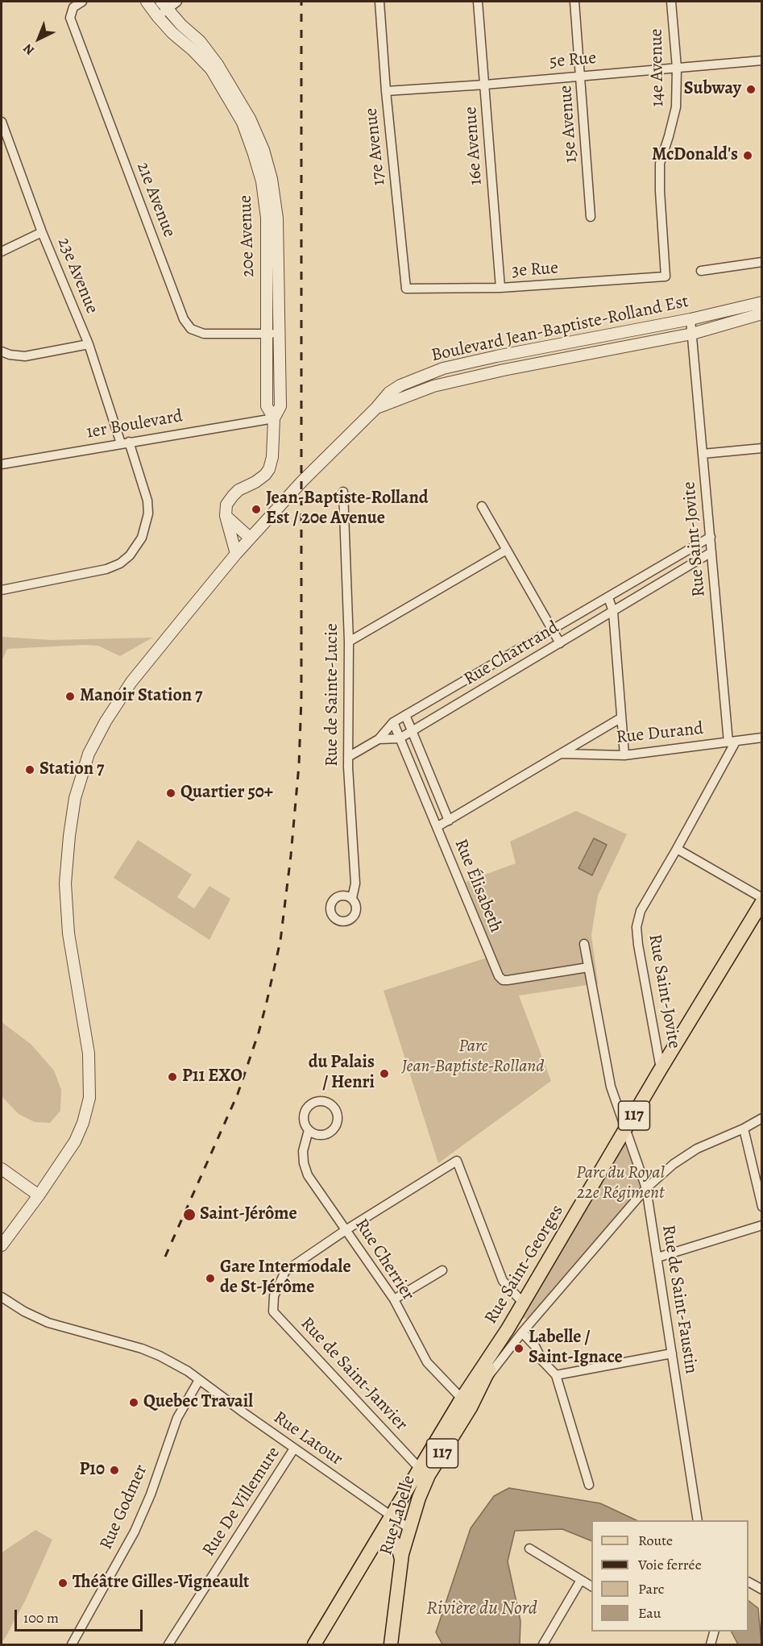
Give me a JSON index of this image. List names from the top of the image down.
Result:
{
  "streets": {
    "main road": ["117", "Rue Saint-Georges", "Rue Labelle"],
    "street": [
      "5e Rue",
      "14e Avenue",
      "15e Avenue",
      "16e Avenue",
      "17e Avenue",
      "21e Avenue",
      "20e Avenue",
      "3e Rue",
      "23e Avenue",
      "Boulevard Jean-Baptiste-Rolland Est",
      "1er Boulevard",
      "Rue Saint-Jovite",
      "Rue Chartrand",
      "Rue de Sainte-Lucie",
      "Rue Durand",
      "Rue Élisabeth",
      "Rue Cherrier",
      "Rue de Saint-Faustin",
      "Rue de Saint-Janvier",
      "Rue Latour",
      "Rue De Villemure",
      "Rue Godmer"
    ]
  },
  "crossings": [
    ["5e Rue", "14e Avenue"],
    ["5e Rue", "15e Avenue"],
    ["5e Rue", "16e Avenue"],
    ["5e Rue", "17e Avenue"],
    ["14e Avenue", "3e Rue"],
    ["16e Avenue", "3e Rue"],
    ["17e Avenue", "3e Rue"],
    ["21e Avenue", "20e Avenue"],
    ["20e Avenue", "1er Boulevard"],
    ["23e Avenue", "1er Boulevard"],
    ["Boulevard Jean-Baptiste-Rolland Est", "Rue Saint-Jovite"],
    ["Rue Saint-Jovite", "Rue Chartrand"],
    ["Rue Saint-Jovite", "Rue Durand"],
    ["Rue Saint-Jovite", "Rue Saint-Georges"],
    ["Rue Chartrand", "Rue de Sainte-Lucie"],
    ["Rue Chartrand", "Rue Élisabeth"],
    ["Rue Durand", "Rue Élisabeth"],
    ["Rue Élisabeth", "Rue de Saint-Faustin"],
    ["Rue Cherrier", "Rue Saint-Georges"],
    ["Rue Cherrier", "Rue de Saint-Janvier"],
    ["Rue Saint-Georges", "Rue de Saint-Faustin"],
    ["Rue Saint-Georges", "Rue de Saint-Janvier"],
    ["Rue Saint-Georges", "Rue Latour"],
    ["Rue Saint-Georges", "Rue Labelle"],
    ["Rue de Saint-Faustin", "Rue Labelle"],
    ["Rue Latour", "Rue De Villemure"],
    ["Rue Latour", "Rue Godmer"],
    ["Rue Latour", "Rue Labelle"]
  ],
  "water": ["Rivière du Nord"],
  "parks": ["Parc Jean-Baptiste-Rolland", "Parc du Royal 22e Régiment"],
  "places": [
    "Subway",
    "McDonald's",
    "Jean-Baptiste-Rolland Est / 20e Avenue",
    "Manoir Station 7",
    "Station 7",
    "Quartier 50+",
    "du Palais / Henri",
    "P11 EXO",
    "Saint-Jérôme",
    "Gare Intermodale de St-Jérôme",
    "Labelle / Saint-Ignace",
    "Quebec Travail",
    "P10",
    "Théâtre Gilles-Vigneault"
  ],
  "legend": [
    "Route",
    "Voie ferrée",
    "Parc",
    "Eau"
  ],
  "scale_bar": "100 m",
  "north": "bottom left"
}
